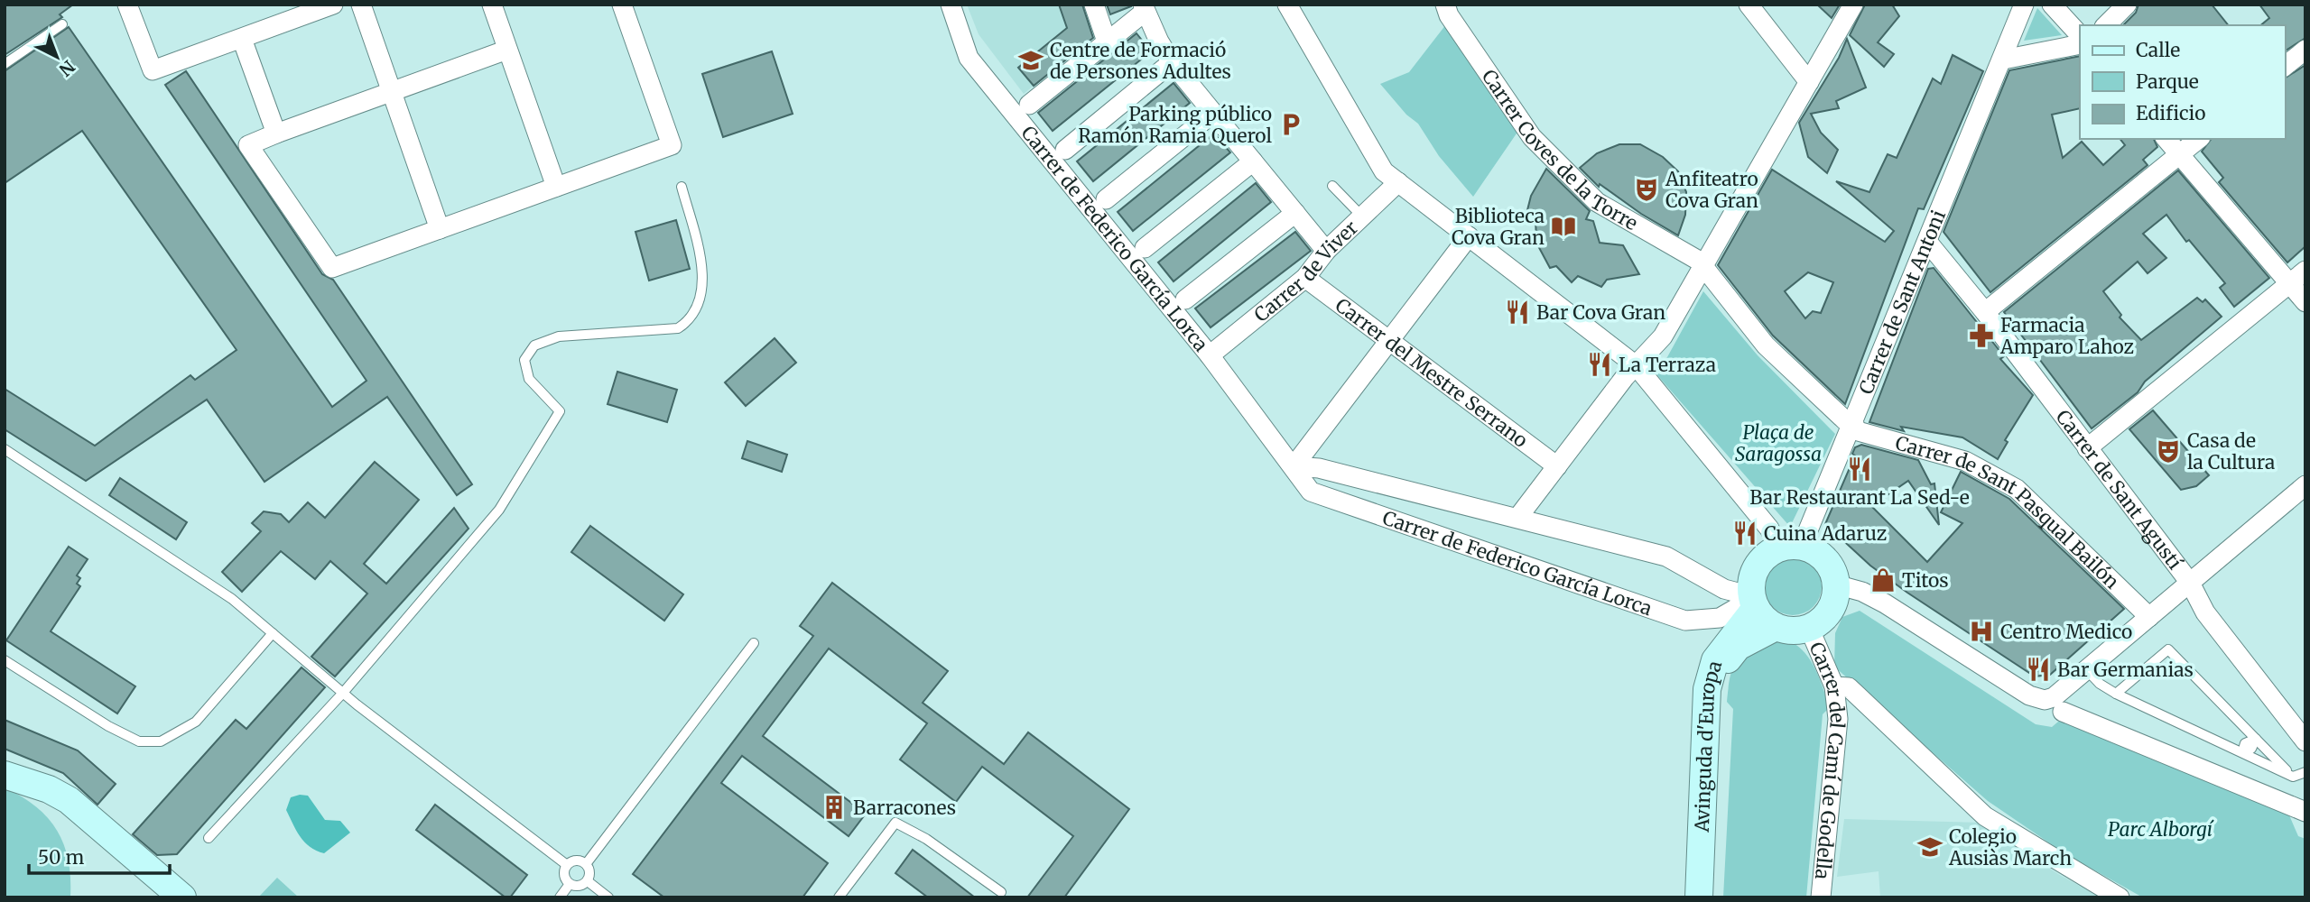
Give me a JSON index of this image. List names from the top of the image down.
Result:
{
  "streets": {
    "street": [
      "Carrer Coves de la Torre",
      "Carrer de Federico García Lorca",
      "Carrer de Viver",
      "Carrer de Sant Antoni",
      "Carrer del Mestre Serrano",
      "Carrer de Sant Agustí",
      "Carrer de Sant Pasqual Bailón",
      "Avinguda d'Europa",
      "Carrer del Camí de Godella"
    ]
  },
  "crossings": [
    ["Carrer de Federico García Lorca", "Carrer de Viver"],
    ["Carrer de Federico García Lorca", "Carrer de Sant Antoni"],
    ["Carrer de Federico García Lorca", "Avinguda d'Europa"],
    ["Carrer de Federico García Lorca", "Carrer del Camí de Godella"],
    ["Carrer de Viver", "Carrer del Mestre Serrano"],
    ["Carrer de Sant Antoni", "Carrer de Sant Agustí"],
    ["Carrer de Sant Antoni", "Carrer de Sant Pasqual Bailón"],
    ["Carrer de Sant Antoni", "Avinguda d'Europa"],
    ["Carrer de Sant Antoni", "Carrer del Camí de Godella"],
    ["Avinguda d'Europa", "Carrer del Camí de Godella"]
  ],
  "parks": ["Plaça de Saragossa", "Parc Alborgí"],
  "places": {
    "school or university": ["Centre de Formació de Persones Adultes", "Colegio Ausiàs March"],
    "parking": ["Parking público Ramón Ramia Querol"],
    "theatre": ["Anfiteatro Cova Gran", "Casa de la Cultura"],
    "library": ["Biblioteca Cova Gran"],
    "restaurant": [
      "Bar Cova Gran",
      "La Terraza",
      "Bar Restaurant La Sed-e",
      "Cuina Adaruz",
      "Bar Germanias"
    ],
    "pharmacy": ["Farmacia Amparo Lahoz"],
    "shop": ["Titos"],
    "hospital": ["Centro Medico"],
    "building": ["Barracones"]
  },
  "legend": ["Calle", "Parque", "Edificio"],
  "scale_bar": "50 m",
  "north": "bottom right"
}
